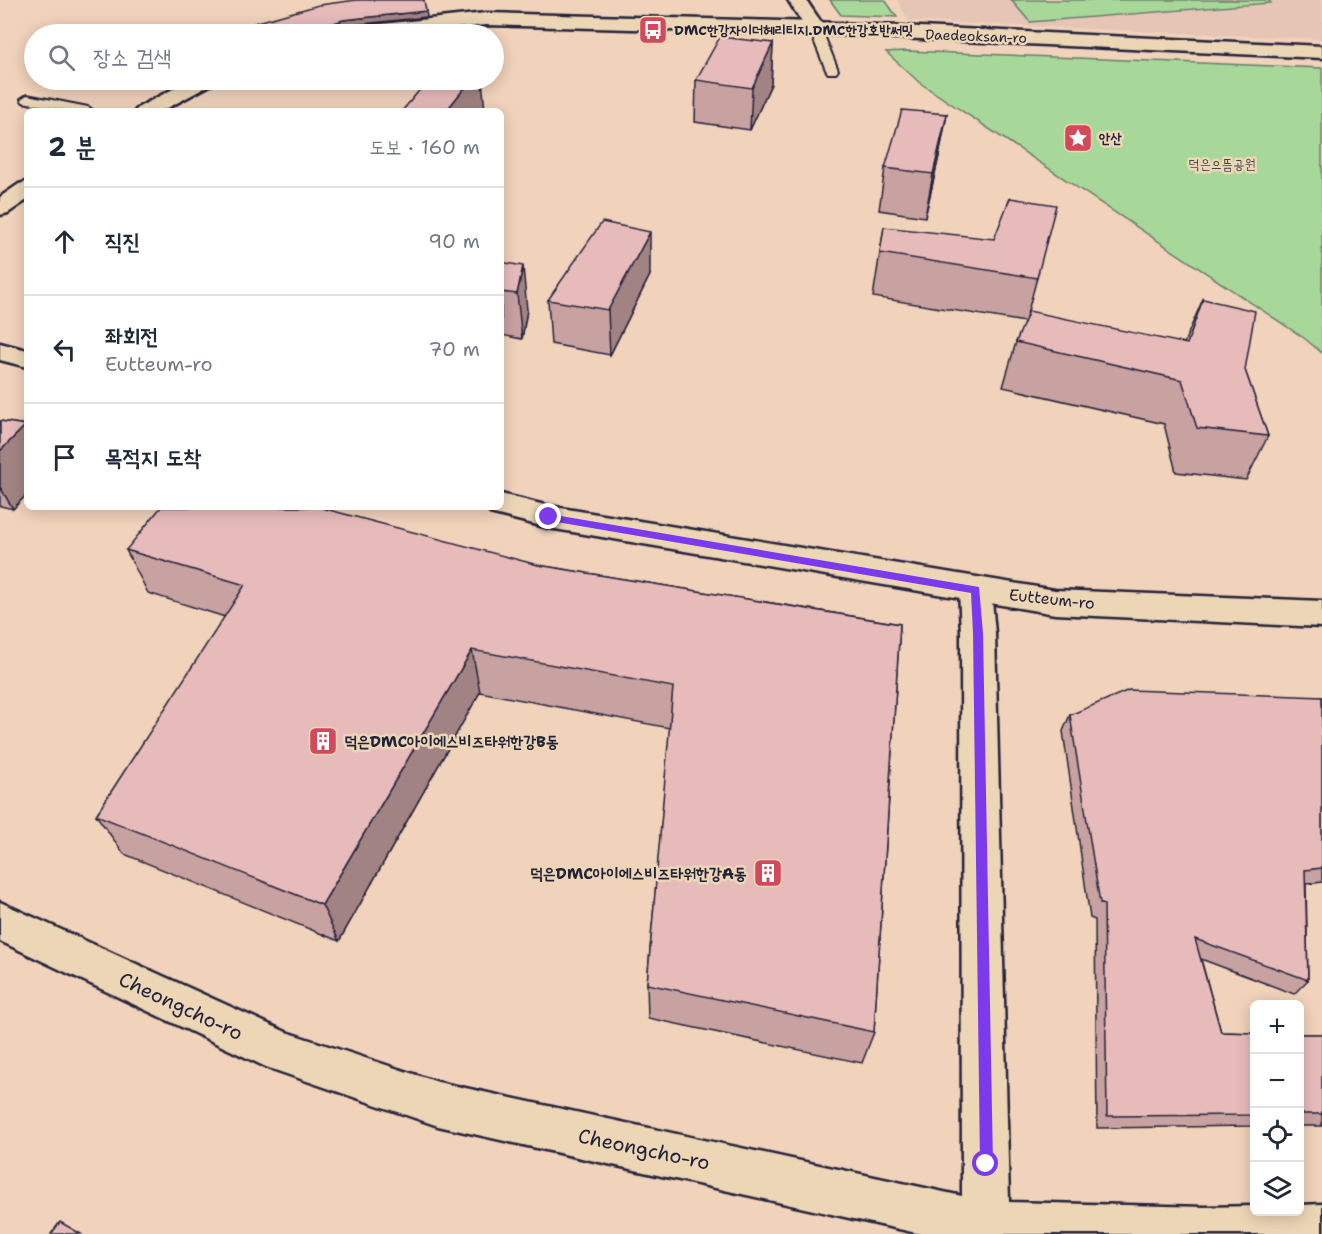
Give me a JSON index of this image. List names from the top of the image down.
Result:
{
  "streets": {
    "street": ["Daedeoksan-ro", "Eutteum-ro", "Cheongcho-ro"]
  },
  "parks": ["덕은으뜸공원"],
  "places": {
    "bus stop": ["DMC한강자이더헤리티지.DMC한강호반써밋"],
    "place": ["안산"],
    "building": ["덕은DMC아이에스비즈타워한강B동", "덕은DMC아이에스비즈타워한강A동"]
  },
  "page": {
    "search": "장소 검색",
    "heading": ["2 분", "도보 · 160 m"],
    "list": [
      ["직진", "90 m"],
      ["좌회전", "Eutteum-ro", "70 m"],
      "목적지 도착"
    ],
    "map_buttons": ["+", "−"]
  }
}
